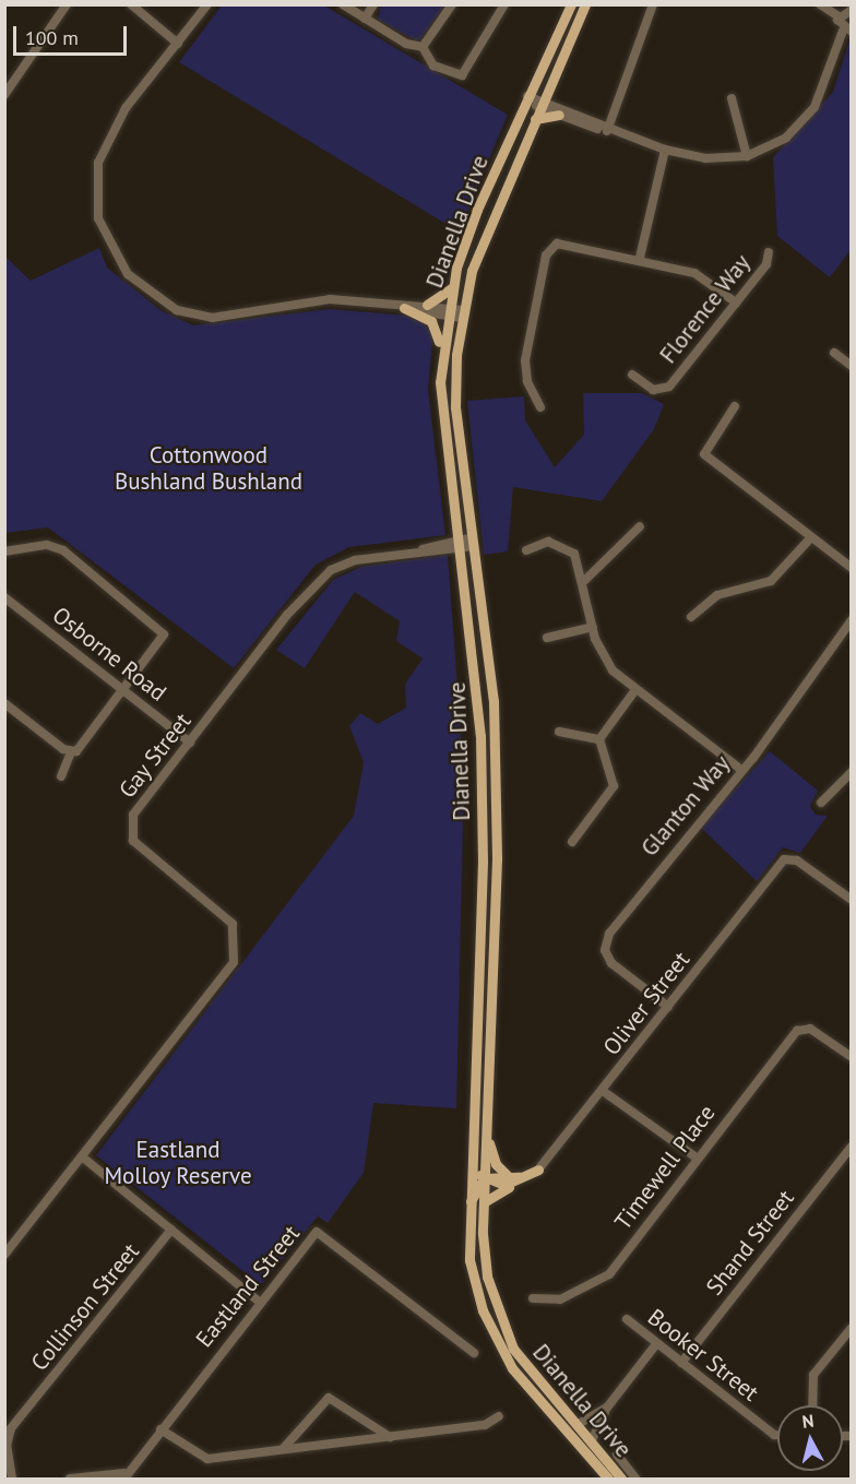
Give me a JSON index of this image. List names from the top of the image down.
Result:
{
  "streets": {
    "main road": ["Dianella Drive"],
    "street": [
      "Florence Way",
      "Osborne Road",
      "Gay Street",
      "Glanton Way",
      "Oliver Street",
      "Timewell Place",
      "Shand Street",
      "Eastland Street",
      "Collinson Street",
      "Booker Street"
    ]
  },
  "crossings": [
    ["Dianella Drive", "Gay Street"],
    ["Osborne Road", "Gay Street"],
    ["Glanton Way", "Oliver Street"],
    ["Shand Street", "Booker Street"]
  ],
  "parks": ["Cottonwood Bushland Bushland", "Eastland Molloy Reserve"],
  "scale_bar": "100 m",
  "north": "top"
}
